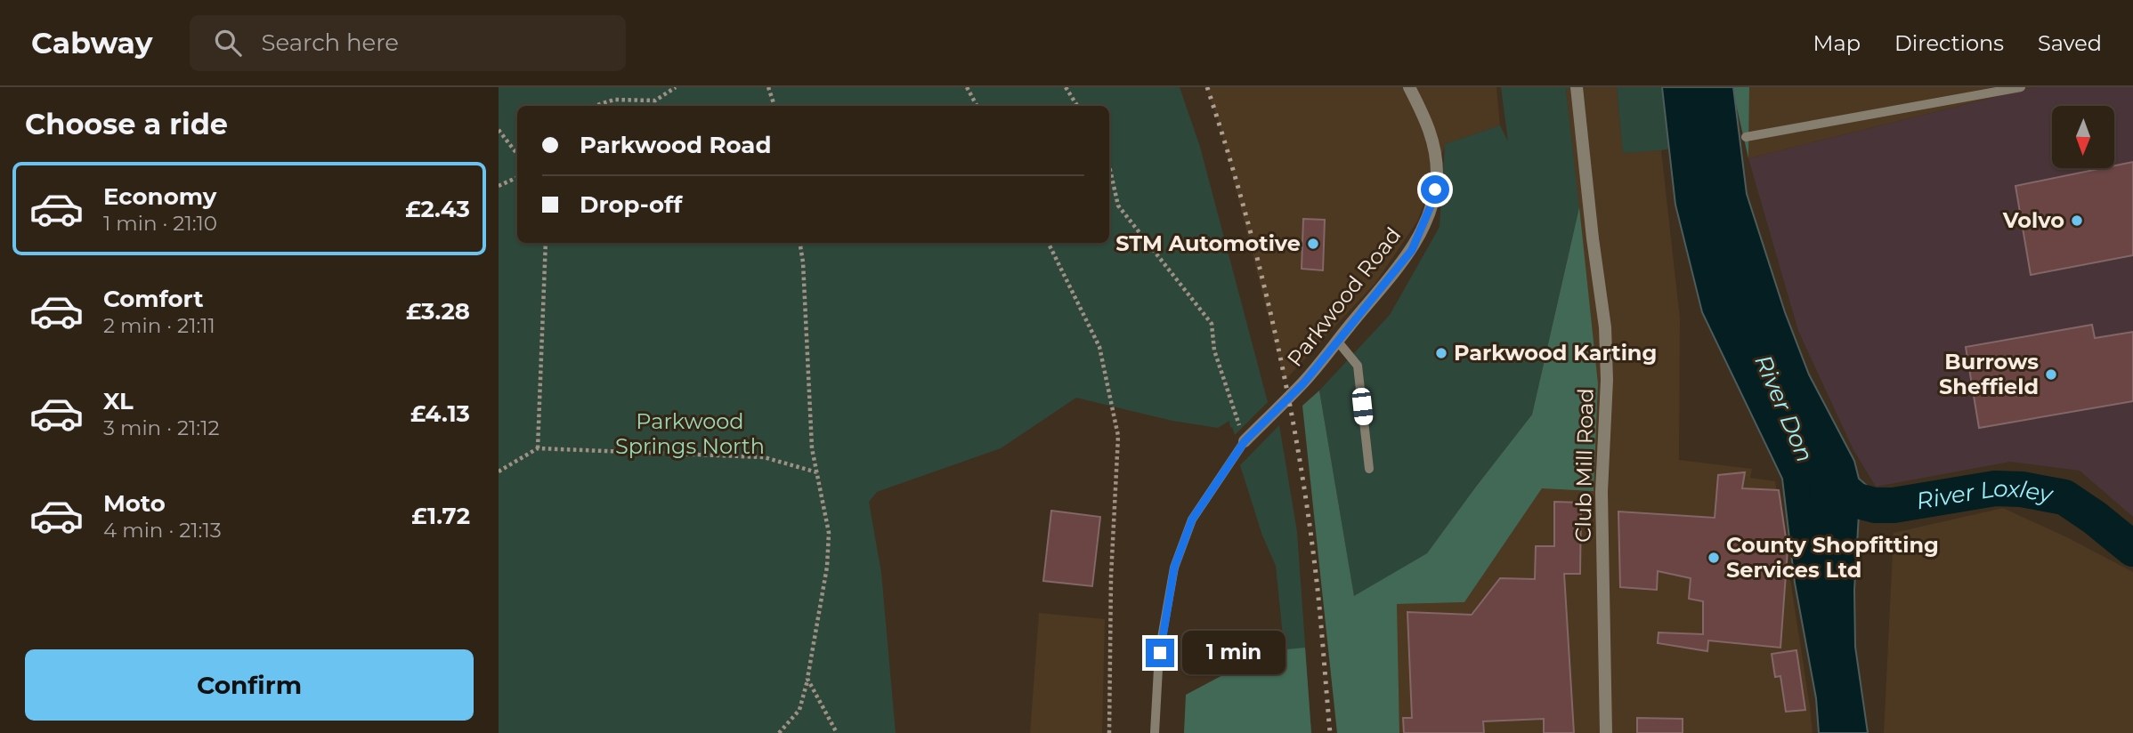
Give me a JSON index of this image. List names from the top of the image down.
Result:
{
  "streets": {
    "street": ["Parkwood Road", "Club Mill Road"]
  },
  "water": ["River Don", "River Loxley"],
  "parks": ["Parkwood Springs North"],
  "places": [
    "Volvo",
    "STM Automotive",
    "Parkwood Karting",
    "Burrows Sheffield",
    "County Shopfitting Services Ltd"
  ],
  "north": "bottom",
  "page": {
    "header": "Cabway",
    "search": "Search here",
    "nav": ["Map", "Directions", "Saved"],
    "heading": "Choose a ride",
    "banner": ["Parkwood Road", "Drop-off"],
    "list": [
      {
        "name": "Economy",
        "note": "1 min · 21:10",
        "value": "£2.43"
      },
      {
        "name": "Comfort",
        "note": "2 min · 21:11",
        "value": "£3.28"
      },
      {
        "name": "XL",
        "note": "3 min · 21:12",
        "value": "£4.13"
      },
      {
        "name": "Moto",
        "note": "4 min · 21:13",
        "value": "£1.72"
      }
    ],
    "bubble": "1 min",
    "buttons": "Confirm"
  }
}
